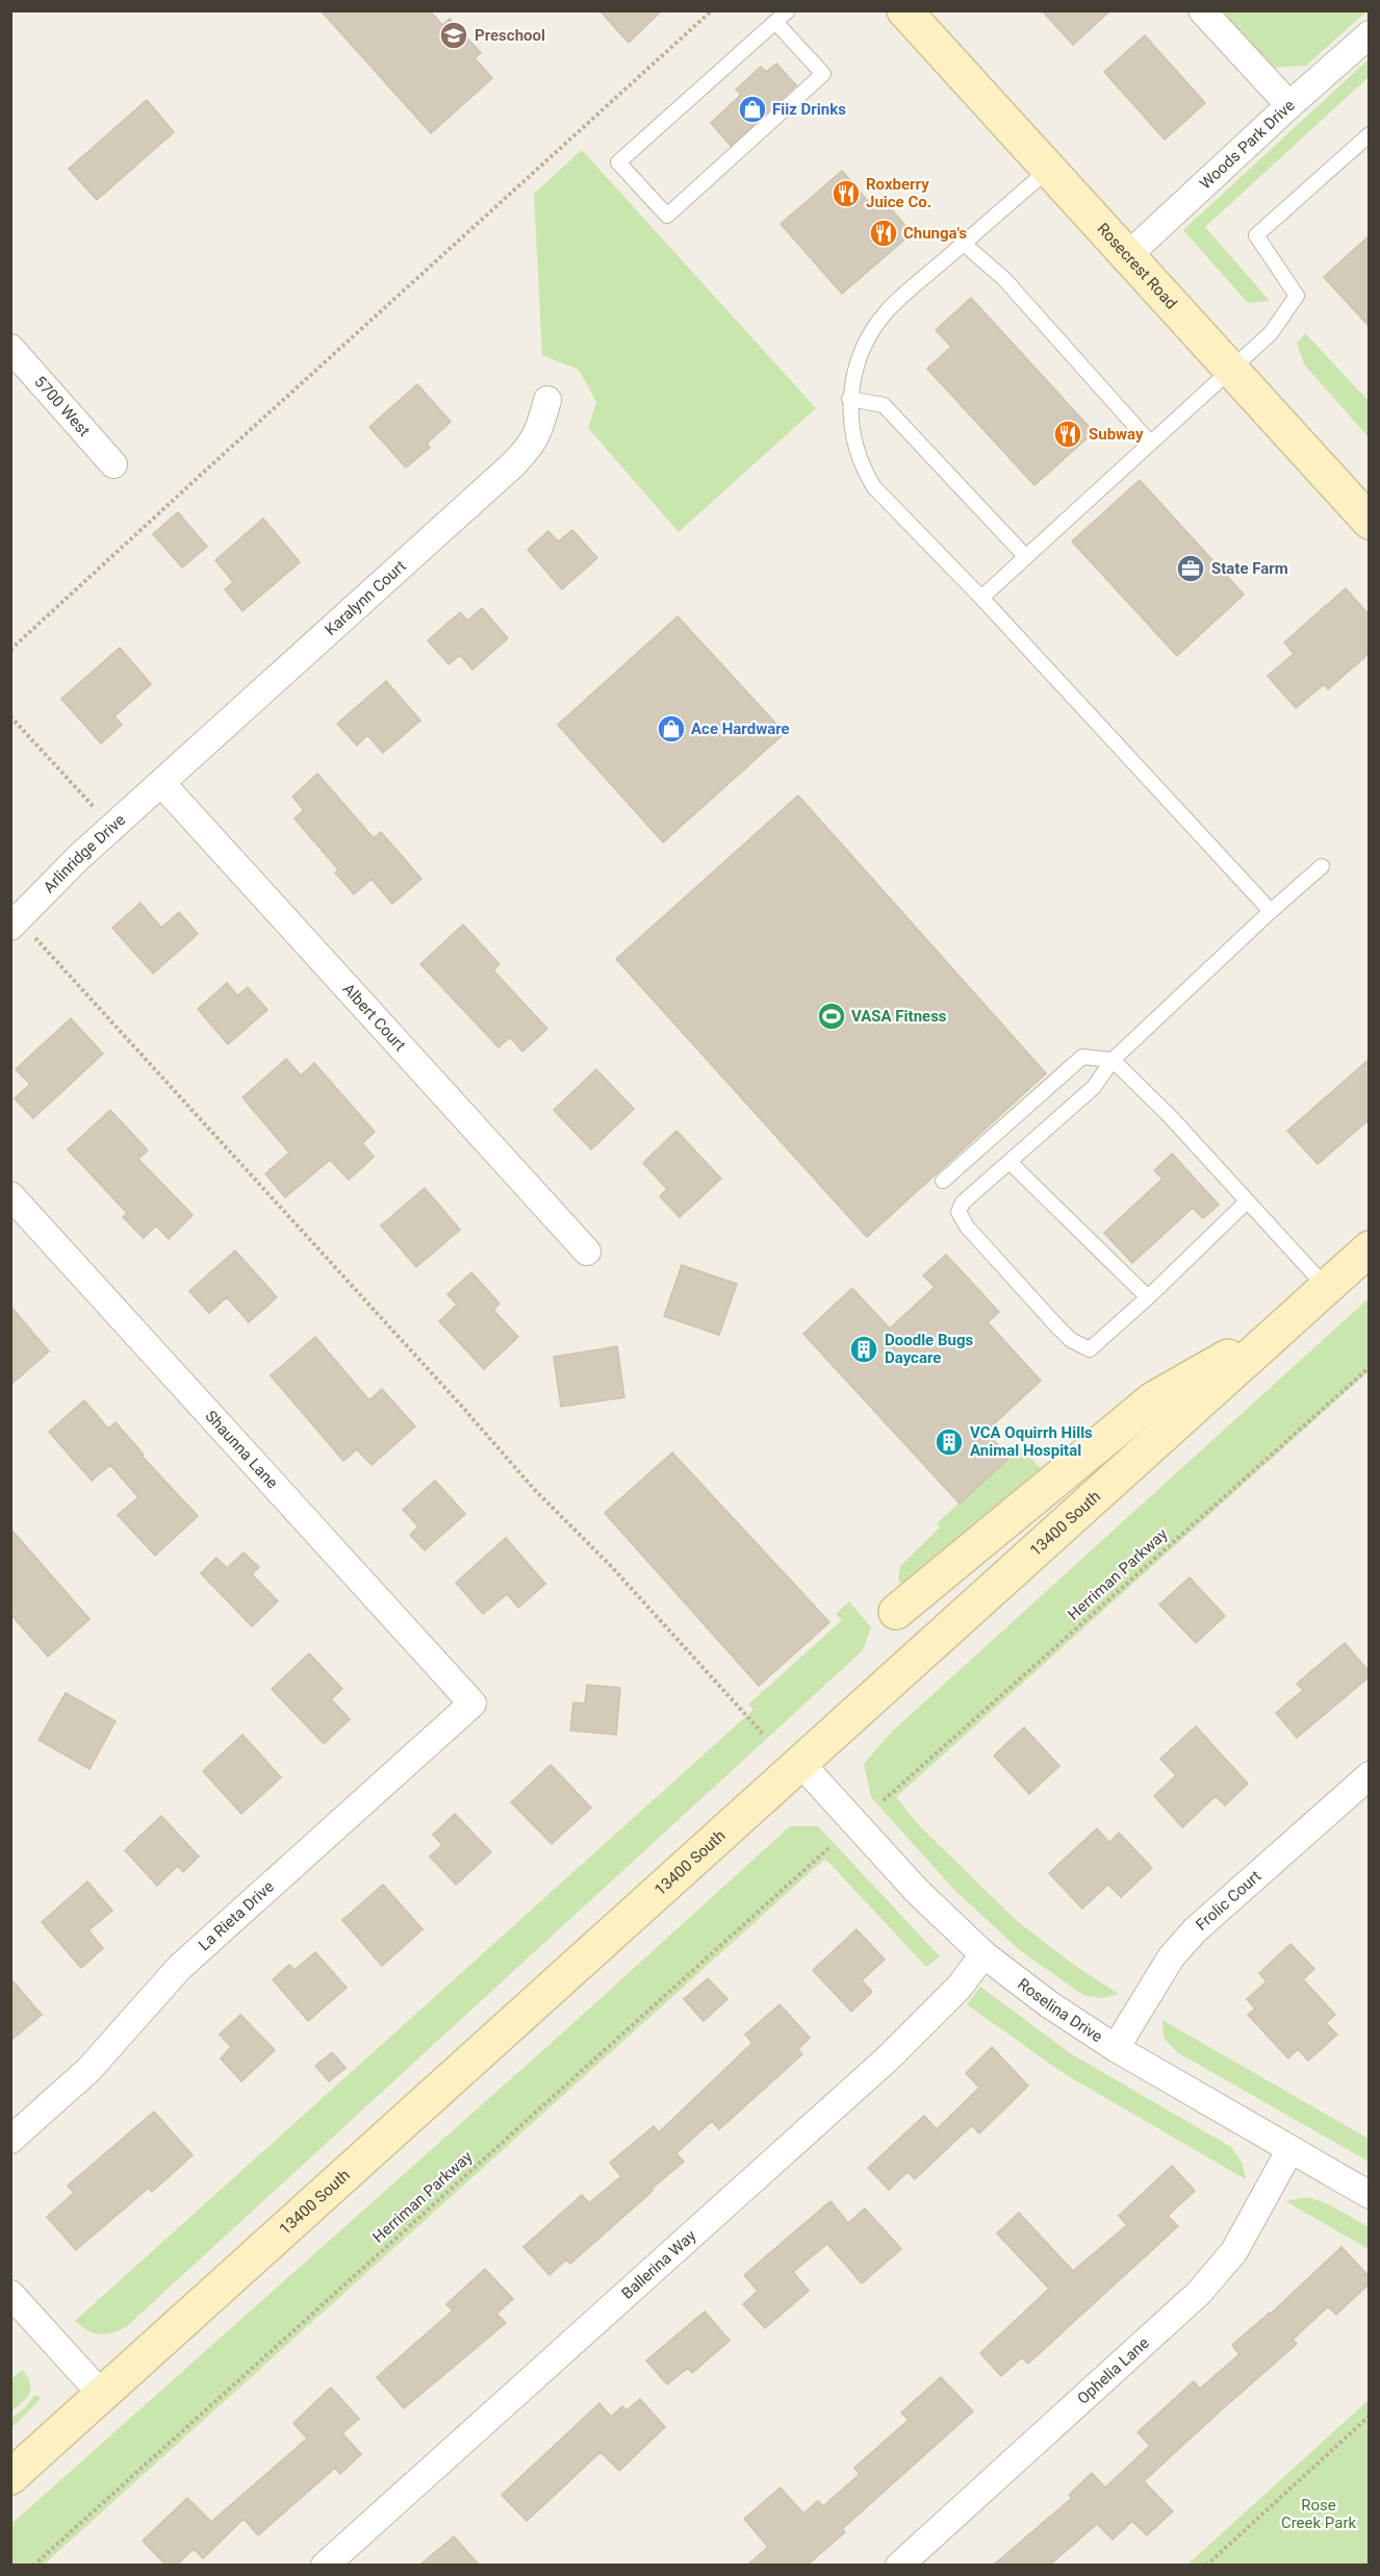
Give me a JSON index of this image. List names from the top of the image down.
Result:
{
  "streets": {
    "main road": ["Rosecrest Road", "13400 South"],
    "street": [
      "Woods Park Drive",
      "5700 West",
      "Karalynn Court",
      "Arlinridge Drive",
      "Albert Court",
      "Shaunna Lane",
      "Frolic Court",
      "La Rieta Drive",
      "Roselina Drive",
      "Ballerina Way",
      "Ophelia Lane"
    ],
    "path": ["Herriman Parkway"]
  },
  "crossings": [
    ["Woods Park Drive", "Rosecrest Road"],
    ["Karalynn Court", "Arlinridge Drive"],
    ["Karalynn Court", "Albert Court"],
    ["Arlinridge Drive", "Albert Court"],
    ["Shaunna Lane", "La Rieta Drive"],
    ["13400 South", "Roselina Drive"],
    ["Frolic Court", "Roselina Drive"],
    ["Roselina Drive", "Ballerina Way"],
    ["Roselina Drive", "Ophelia Lane"]
  ],
  "parks": ["Rose Creek Park"],
  "places": {
    "school or university": ["Preschool"],
    "shop": ["Fiiz Drinks", "Ace Hardware"],
    "restaurant": ["Roxberry Juice Co.", "Chunga's", "Subway"],
    "office": ["State Farm"],
    "sports": ["VASA Fitness"],
    "building": ["Doodle Bugs Daycare", "VCA Oquirrh Hills Animal Hospital"]
  }
}
